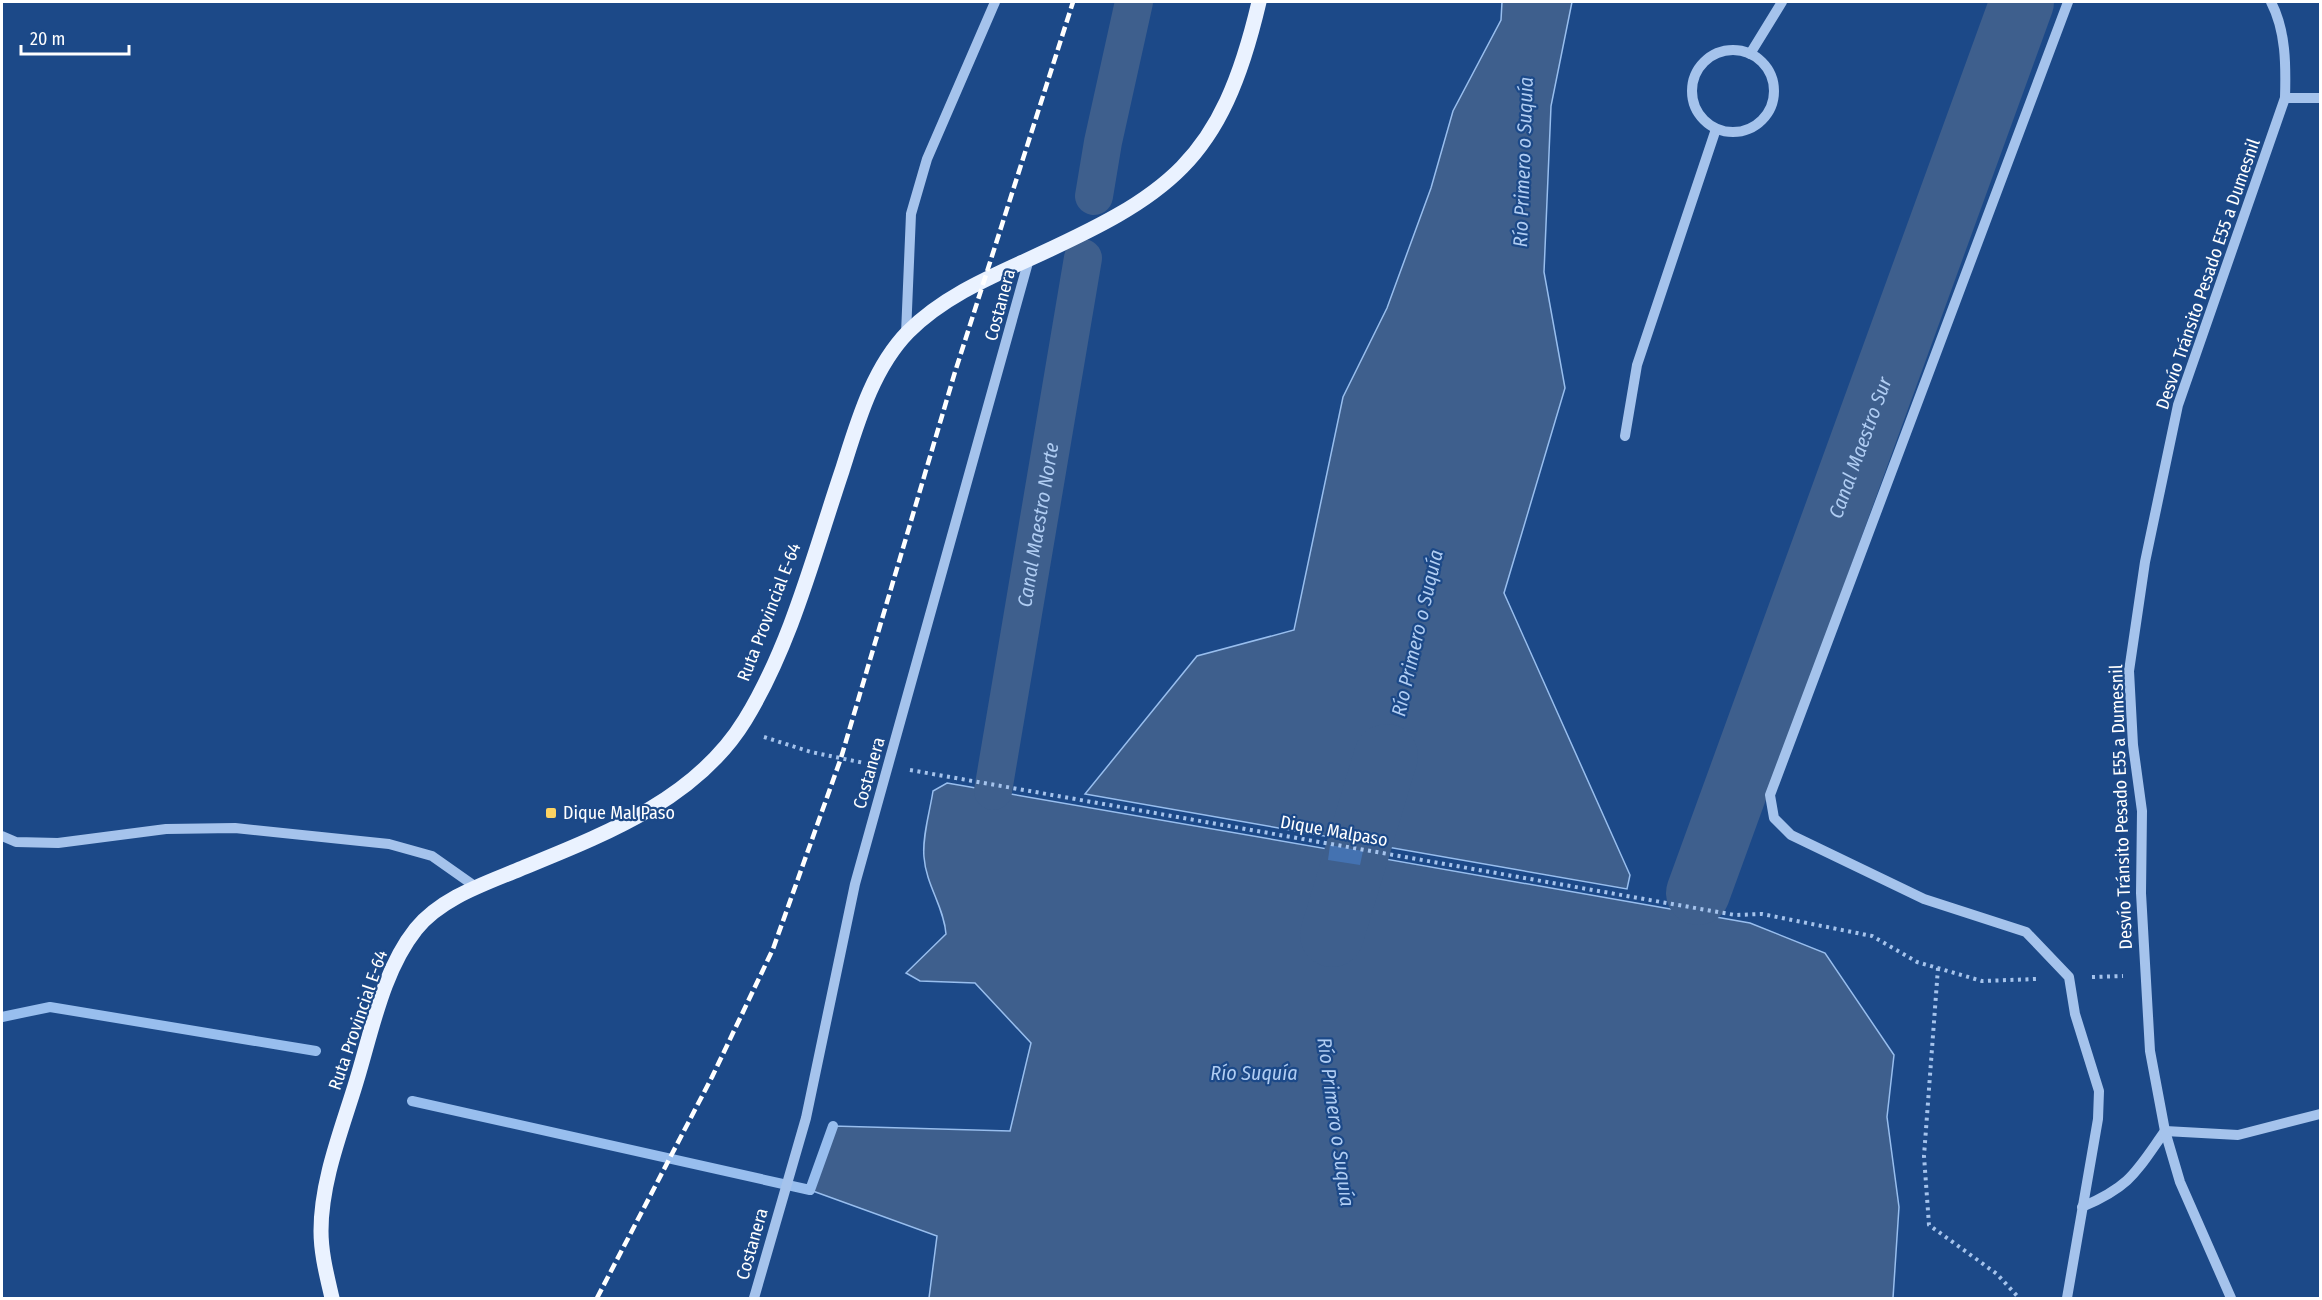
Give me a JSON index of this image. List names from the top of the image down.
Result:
{
  "streets": {
    "main road": ["Ruta Provincial E-64"],
    "street": ["Desvío Tránsito Pesado E55 a Dumesnil", "Costanera"],
    "path": ["Dique Malpaso"]
  },
  "crossings": [
    ["Desvío Tránsito Pesado E55 a Dumesnil", "Dique Malpaso"],
    ["Costanera", "Ruta Provincial E-64"]
  ],
  "water": [
    "Río Primero o Suquía",
    "Canal Maestro Sur",
    "Canal Maestro Norte",
    "Río Suquía"
  ],
  "places": {
    "transit": ["Dique Mal Paso"]
  },
  "scale_bar": "20 m"
}
